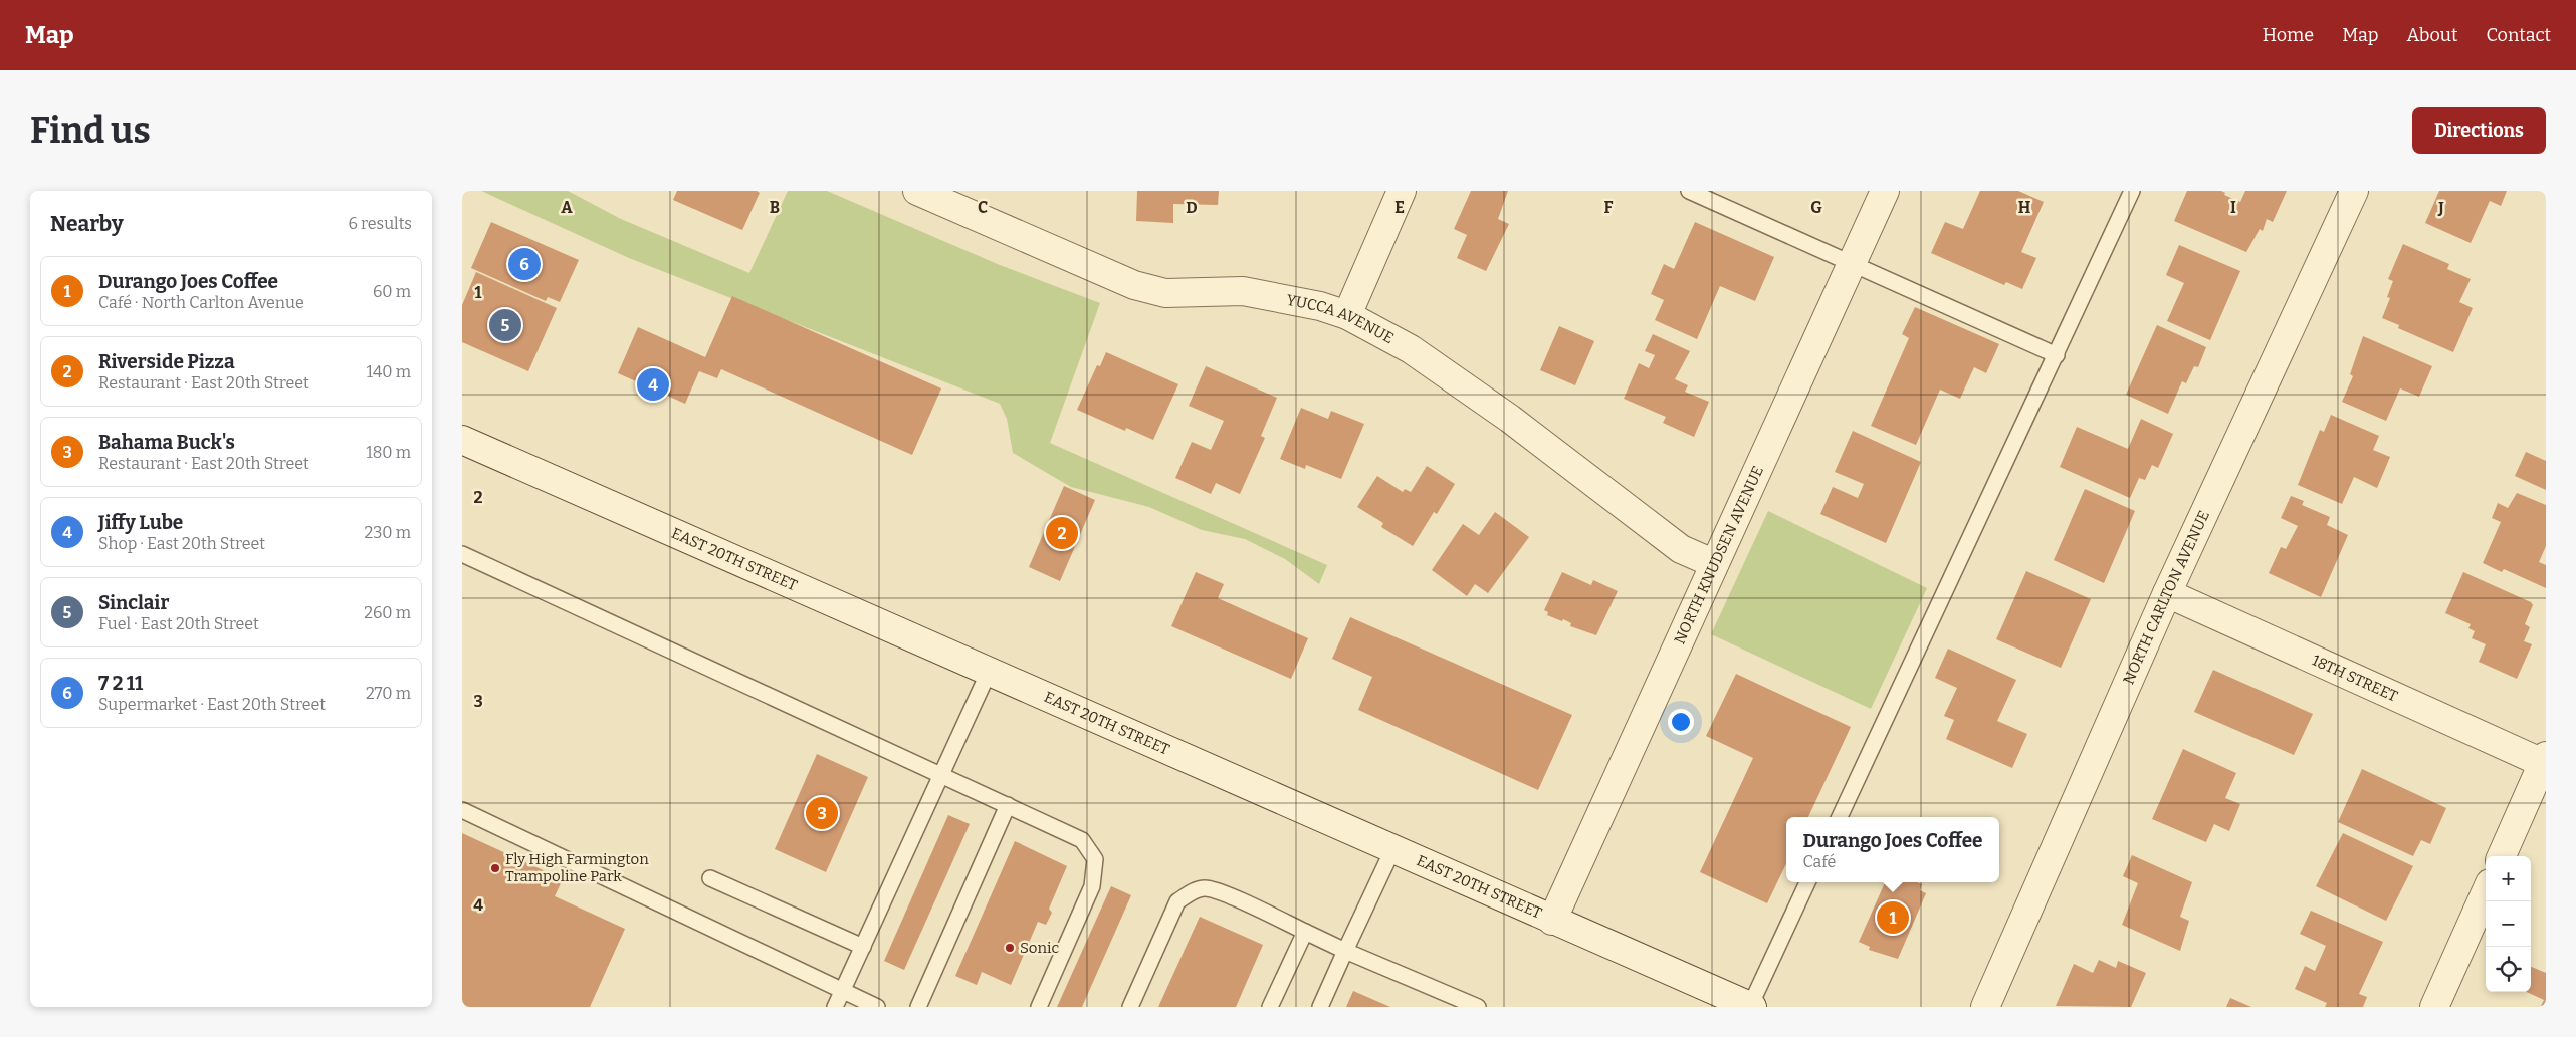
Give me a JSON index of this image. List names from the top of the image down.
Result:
{
  "streets": {
    "street": [
      "YUCCA AVENUE",
      "NORTH KNUDSEN AVENUE",
      "EAST 20TH STREET",
      "NORTH CARLTON AVENUE",
      "18TH STREET"
    ]
  },
  "crossings": [
    ["YUCCA AVENUE", "NORTH KNUDSEN AVENUE"],
    ["NORTH KNUDSEN AVENUE", "EAST 20TH STREET"],
    ["NORTH CARLTON AVENUE", "18TH STREET"]
  ],
  "places": ["Fly High Farmington Trampoline Park", "Sonic"],
  "page": {
    "header": "Map",
    "nav": [
      "Home",
      "Map",
      "About",
      "Contact"
    ],
    "buttons": "Directions",
    "title": "Find us",
    "heading": ["Nearby", "6 results"],
    "pins": [
      "6",
      "5",
      "4",
      "2",
      "3",
      "1"
    ],
    "list": [
      {
        "mark": "1",
        "name": "Durango Joes Coffee",
        "note": "Café · North Carlton Avenue",
        "value": "60 m"
      },
      {
        "mark": "2",
        "name": "Riverside Pizza",
        "note": "Restaurant · East 20th Street",
        "value": "140 m"
      },
      {
        "mark": "3",
        "name": "Bahama Buck's",
        "note": "Restaurant · East 20th Street",
        "value": "180 m"
      },
      {
        "mark": "4",
        "name": "Jiffy Lube",
        "note": "Shop · East 20th Street",
        "value": "230 m"
      },
      {
        "mark": "5",
        "name": "Sinclair",
        "note": "Fuel · East 20th Street",
        "value": "260 m"
      },
      {
        "mark": "6",
        "name": "7 2 11",
        "note": "Supermarket · East 20th Street",
        "value": "270 m"
      }
    ],
    "popup": ["Durango Joes Coffee", "Café"],
    "map_buttons": ["+", "−"]
  },
  "grid": {
    "columns": [
      "A",
      "B",
      "C",
      "D",
      "E",
      "F",
      "G",
      "H",
      "I",
      "J"
    ],
    "rows": [
      "1",
      "2",
      "3",
      "4"
    ]
  }
}
